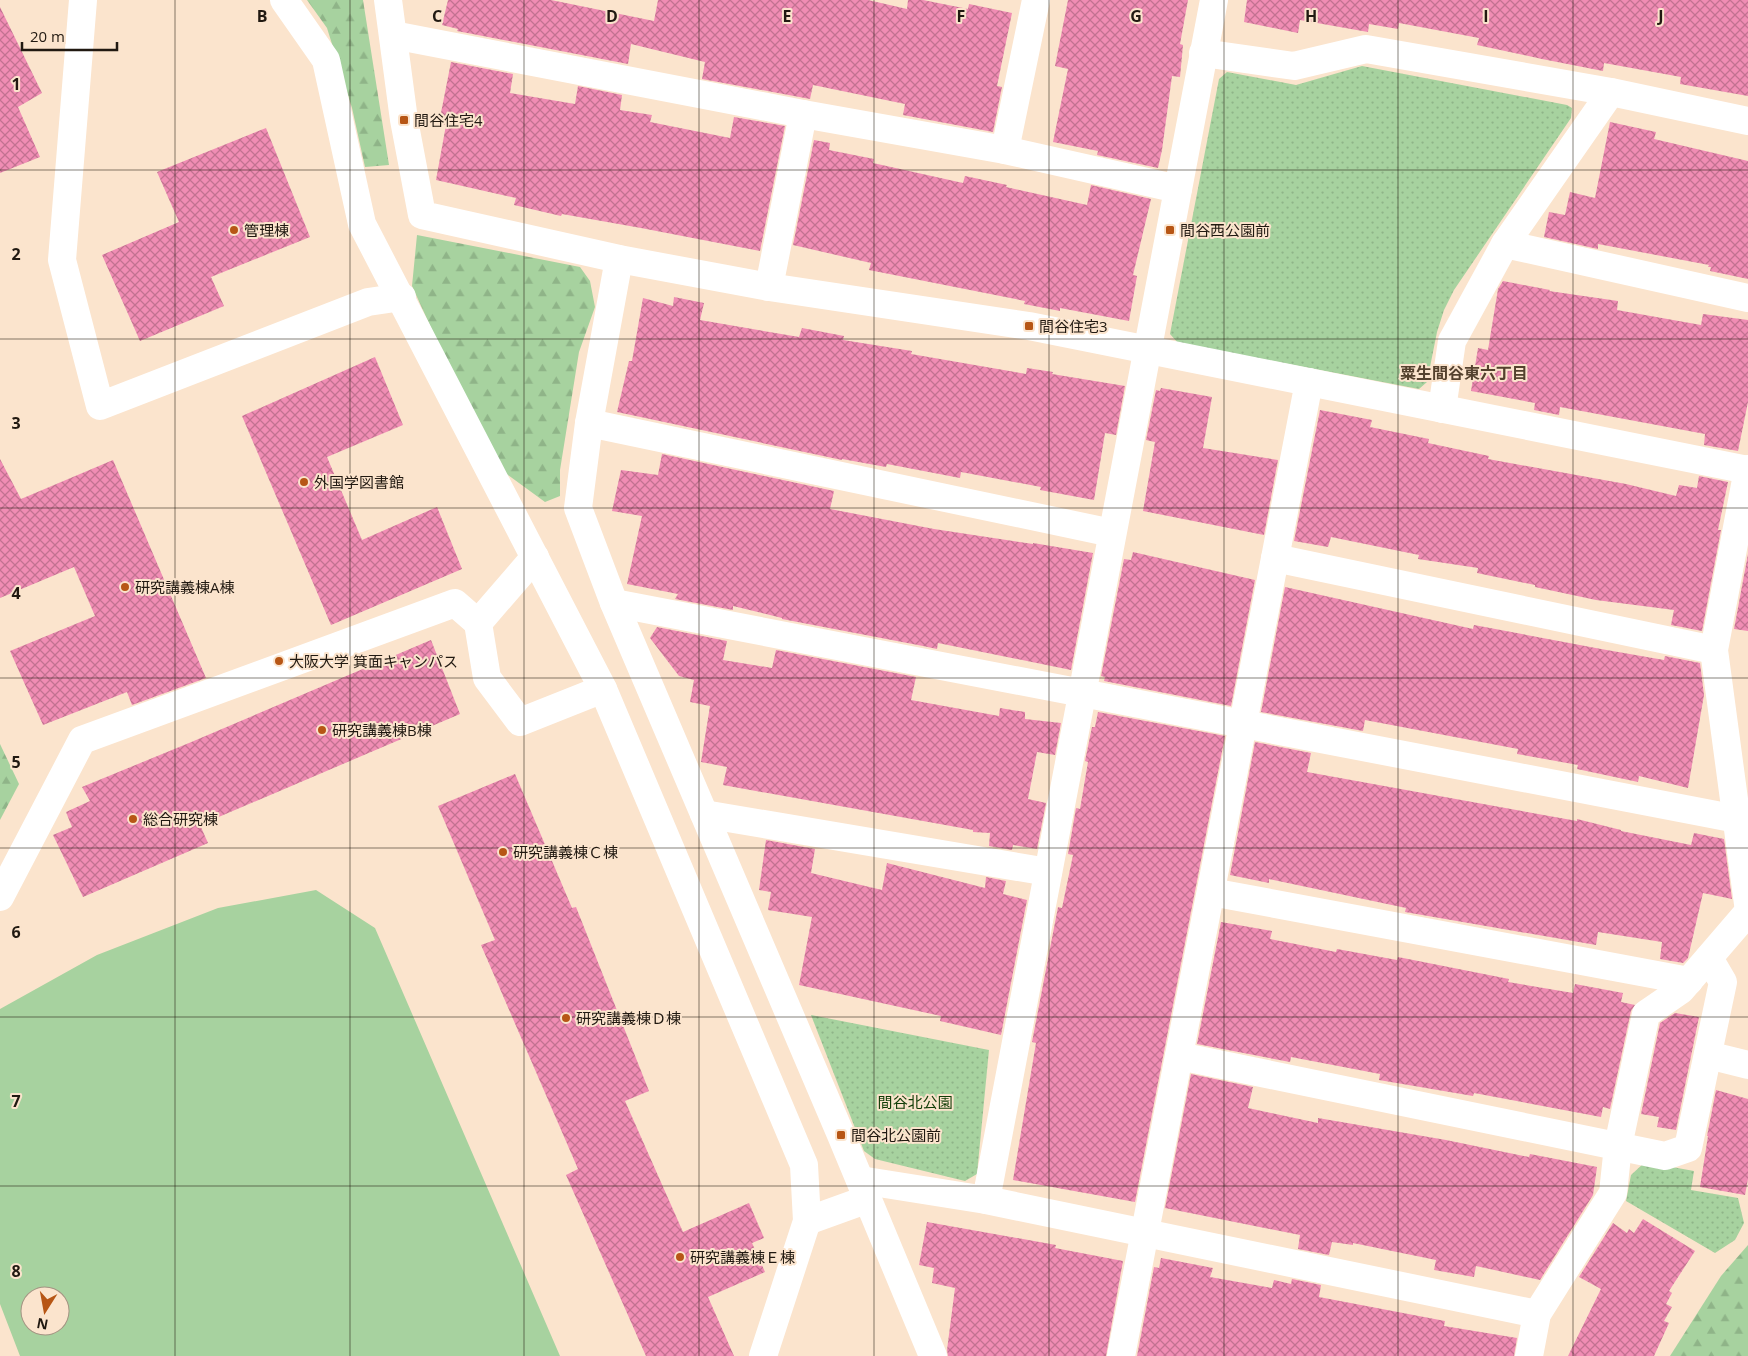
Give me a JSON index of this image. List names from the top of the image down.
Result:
{
  "districts": ["粟生間谷東六丁目"],
  "parks": ["間谷北公園"],
  "places": {
    "transit": [
      "間谷住宅4",
      "間谷西公園前",
      "間谷住宅3",
      "間谷北公園前"
    ],
    "other": [
      "管理棟",
      "外国学図書館",
      "研究講義棟A棟",
      "大阪大学 箕面キャンパス",
      "研究講義棟B棟",
      "総合研究棟",
      "研究講義棟Ｃ棟",
      "研究講義棟Ｄ棟",
      "研究講義棟Ｅ棟"
    ]
  },
  "scale_bar": "20 m",
  "north": "bottom",
  "grid": {
    "columns": [
      "B",
      "C",
      "D",
      "E",
      "F",
      "G",
      "H",
      "I",
      "J"
    ],
    "rows": [
      "1",
      "2",
      "3",
      "4",
      "5",
      "6",
      "7",
      "8"
    ]
  }
}
